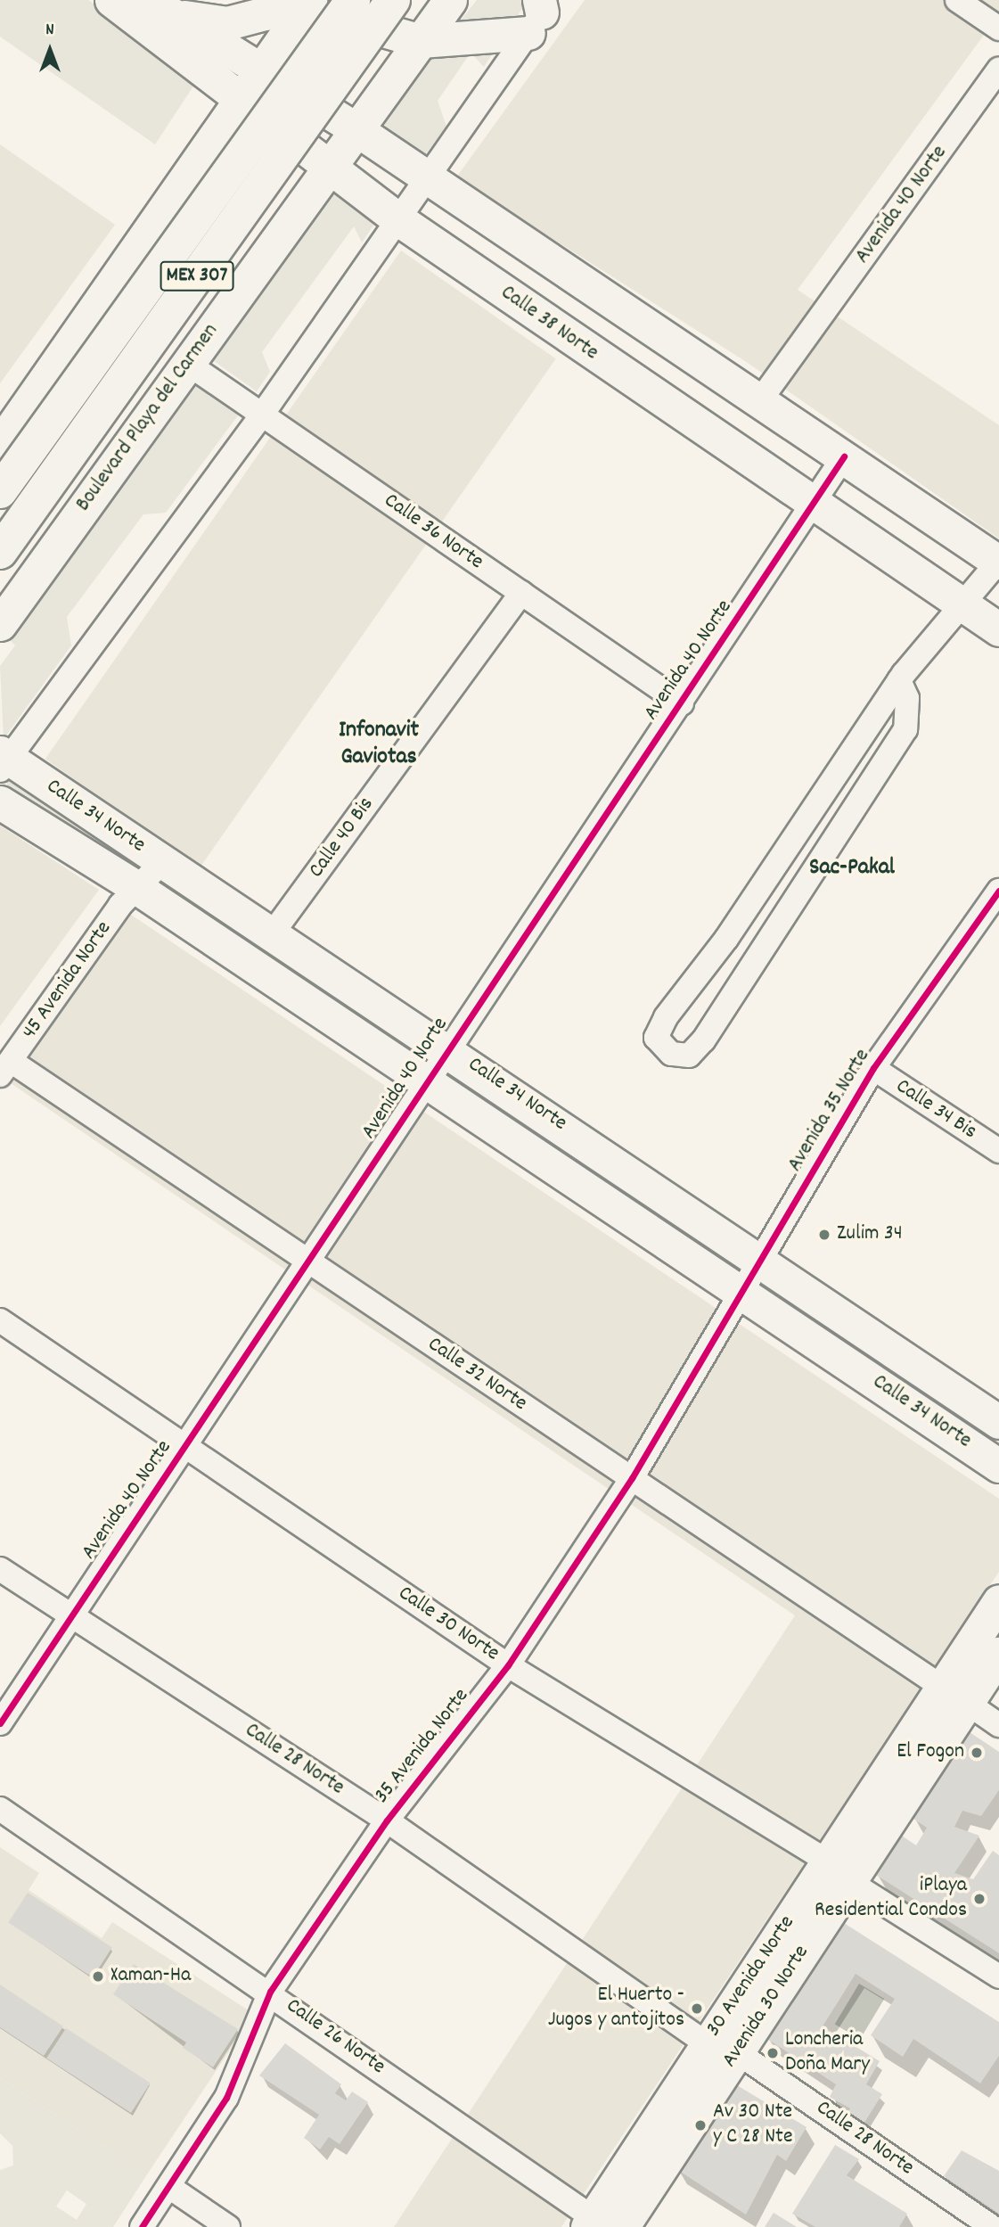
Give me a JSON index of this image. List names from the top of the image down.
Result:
{
  "streets": {
    "highway": ["MEX 307"],
    "main road": [
      "Calle 38 Norte",
      "Boulevard Playa del Carmen",
      "Calle 34 Norte",
      "30 Avenida Norte",
      "Avenida 30 Norte"
    ],
    "street": [
      "Avenida 40 Norte",
      "Calle 36 Norte",
      "Calle 40 Bis",
      "45 Avenida Norte",
      "Calle 34 Bis",
      "Avenida 35 Norte",
      "Calle 32 Norte",
      "Calle 30 Norte",
      "35 Avenida Norte",
      "Calle 28 Norte",
      "Calle 26 Norte"
    ]
  },
  "crossings": [
    ["Avenida 40 Norte", "Calle 38 Norte"],
    ["Avenida 40 Norte", "Calle 36 Norte"],
    ["Avenida 40 Norte", "Calle 34 Norte"],
    ["Avenida 40 Norte", "Calle 32 Norte"],
    ["Avenida 40 Norte", "Calle 30 Norte"],
    ["Avenida 40 Norte", "Calle 28 Norte"],
    ["Calle 38 Norte", "Boulevard Playa del Carmen"],
    ["Boulevard Playa del Carmen", "Calle 36 Norte"],
    ["Calle 36 Norte", "Calle 40 Bis"],
    ["Calle 34 Norte", "Calle 40 Bis"],
    ["Calle 34 Norte", "45 Avenida Norte"],
    ["Calle 34 Norte", "Avenida 35 Norte"],
    ["Calle 34 Norte", "35 Avenida Norte"],
    ["45 Avenida Norte", "Calle 32 Norte"],
    ["Calle 34 Bis", "Avenida 35 Norte"],
    ["Avenida 35 Norte", "35 Avenida Norte"],
    ["Calle 32 Norte", "35 Avenida Norte"],
    ["Calle 32 Norte", "Avenida 30 Norte"],
    ["Calle 30 Norte", "35 Avenida Norte"],
    ["Calle 30 Norte", "30 Avenida Norte"],
    ["Calle 30 Norte", "Avenida 30 Norte"],
    ["35 Avenida Norte", "Calle 28 Norte"],
    ["35 Avenida Norte", "Calle 26 Norte"],
    ["Calle 28 Norte", "30 Avenida Norte"],
    ["Calle 28 Norte", "Avenida 30 Norte"],
    ["30 Avenida Norte", "Avenida 30 Norte"],
    ["30 Avenida Norte", "Calle 26 Norte"],
    ["Avenida 30 Norte", "Calle 26 Norte"]
  ],
  "districts": ["Infonavit Gaviotas", "Sac-Pakal"],
  "places": [
    "Zulim 34",
    "El Fogon",
    "iPlaya Residential Condos",
    "Xaman-Ha",
    "El Huerto - Jugos y antojitos",
    "Loncheria Doña Mary",
    "Av 30 Nte y C 28 Nte"
  ],
  "north": "top"
}
